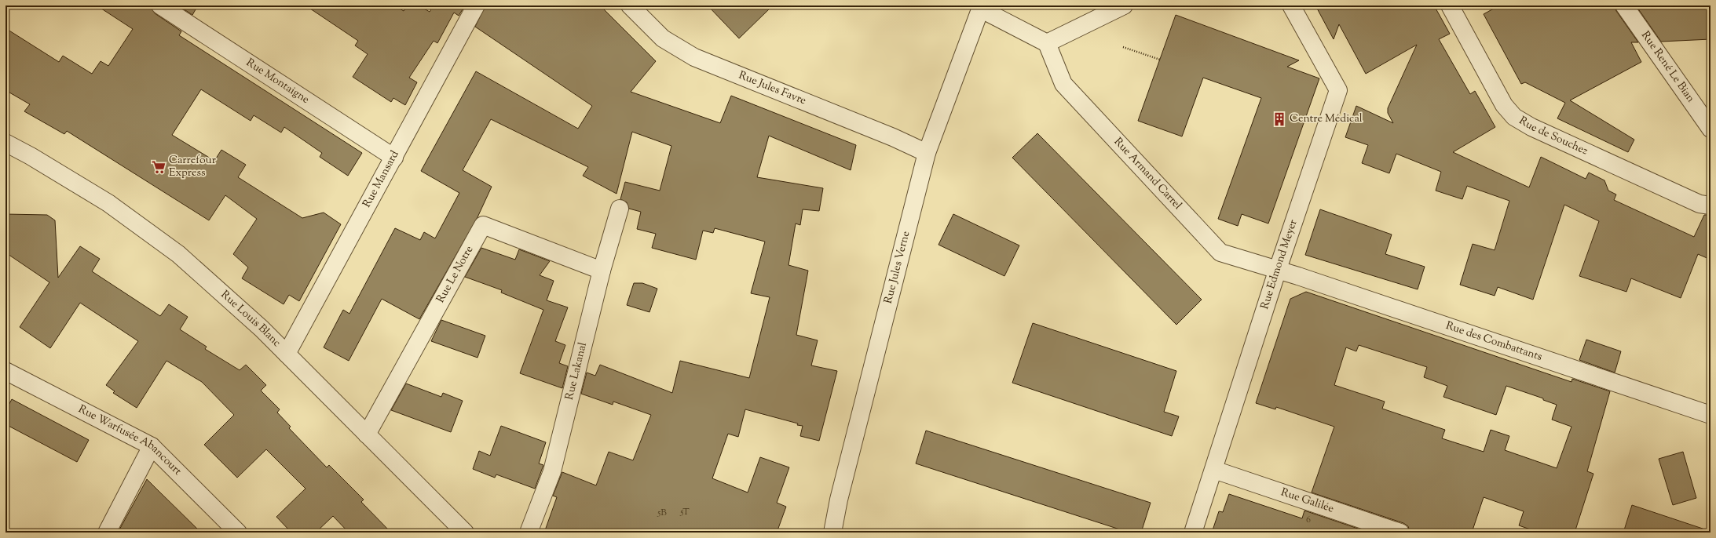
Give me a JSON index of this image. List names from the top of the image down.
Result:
{
  "streets": {
    "street": [
      "Rue René Le Bian",
      "Rue Montaigne",
      "Rue Jules Favre",
      "Rue de Souchez",
      "Rue Armand Carrel",
      "Rue Mansard",
      "Rue Edmond Meyer",
      "Rue Jules Verne",
      "Rue Le Notre",
      "Rue Louis Blanc",
      "Rue des Combattants",
      "Rue Lakanal",
      "Rue Warfusée Abancourt",
      "Rue Galilée"
    ]
  },
  "crossings": [
    ["Rue Montaigne", "Rue Mansard"],
    ["Rue Jules Favre", "Rue Jules Verne"],
    ["Rue Armand Carrel", "Rue Edmond Meyer"],
    ["Rue Armand Carrel", "Rue des Combattants"],
    ["Rue Mansard", "Rue Louis Blanc"],
    ["Rue Edmond Meyer", "Rue des Combattants"],
    ["Rue Edmond Meyer", "Rue Galilée"],
    ["Rue Le Notre", "Rue Louis Blanc"],
    ["Rue Le Notre", "Rue Lakanal"]
  ],
  "places": {
    "building": ["Centre Médical"],
    "supermarket": ["Carrefour Express"]
  },
  "house_numbers": ["5T", "5B", "6"]
}
